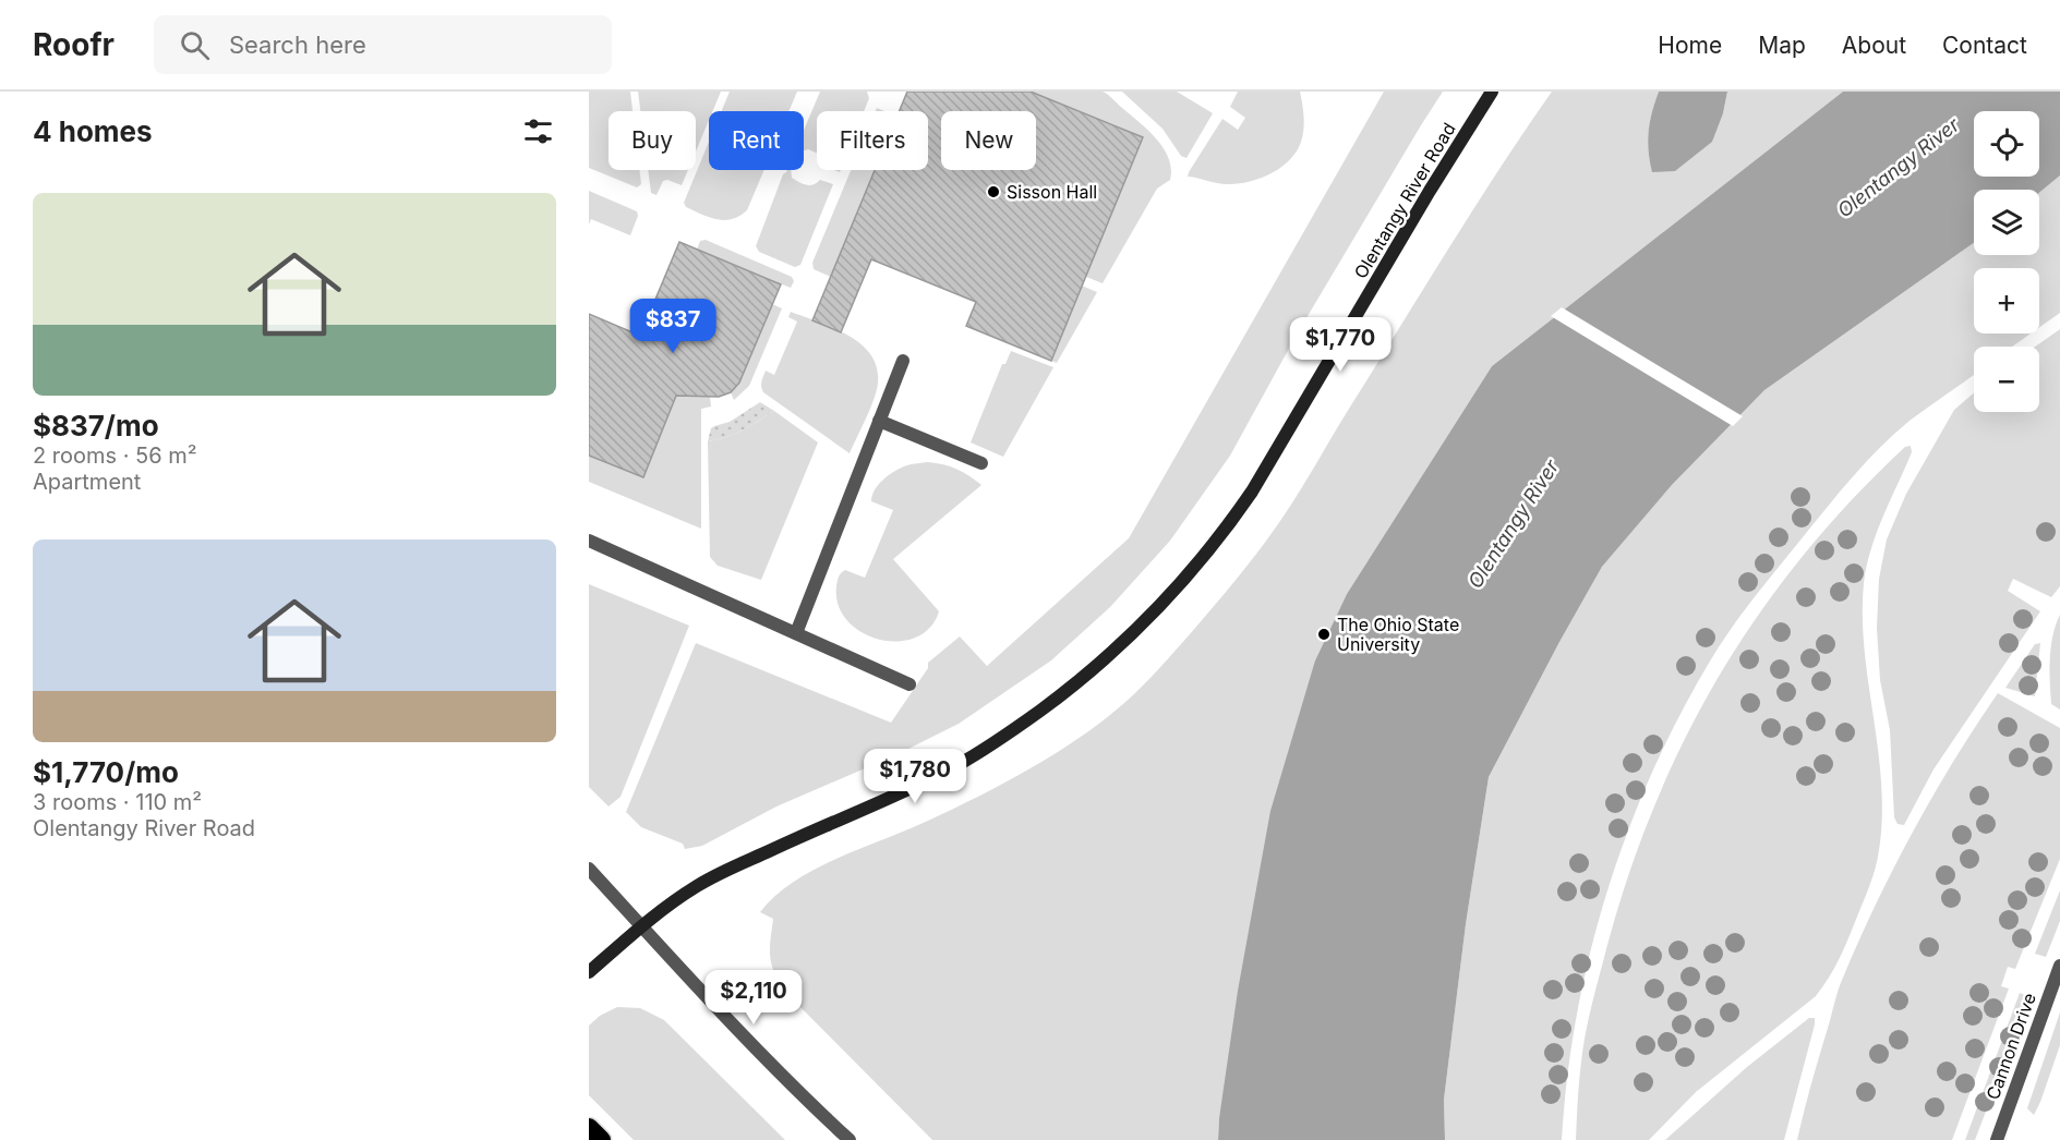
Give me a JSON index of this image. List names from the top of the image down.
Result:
{
  "streets": {
    "main road": ["Olentangy River Road"],
    "street": ["Cannon Drive"]
  },
  "water": ["Olentangy River"],
  "places": ["Sisson Hall", "The Ohio State University"],
  "page": {
    "header": "Roofr",
    "search": "Search here",
    "nav": [
      "Home",
      "Map",
      "About",
      "Contact"
    ],
    "heading": "4 homes",
    "map_buttons": ["+", "−"],
    "chip": [
      "Buy",
      "Rent",
      "Filters",
      "New"
    ],
    "list": [
      {
        "name": "$837/mo",
        "note": "2 rooms · 56 m² · Apartment"
      },
      {
        "name": "$1,770/mo",
        "note": "3 rooms · 110 m² · Olentangy River Road"
      }
    ],
    "price": [
      "$837",
      "$1,770",
      "$1,780",
      "$2,110"
    ]
  }
}
